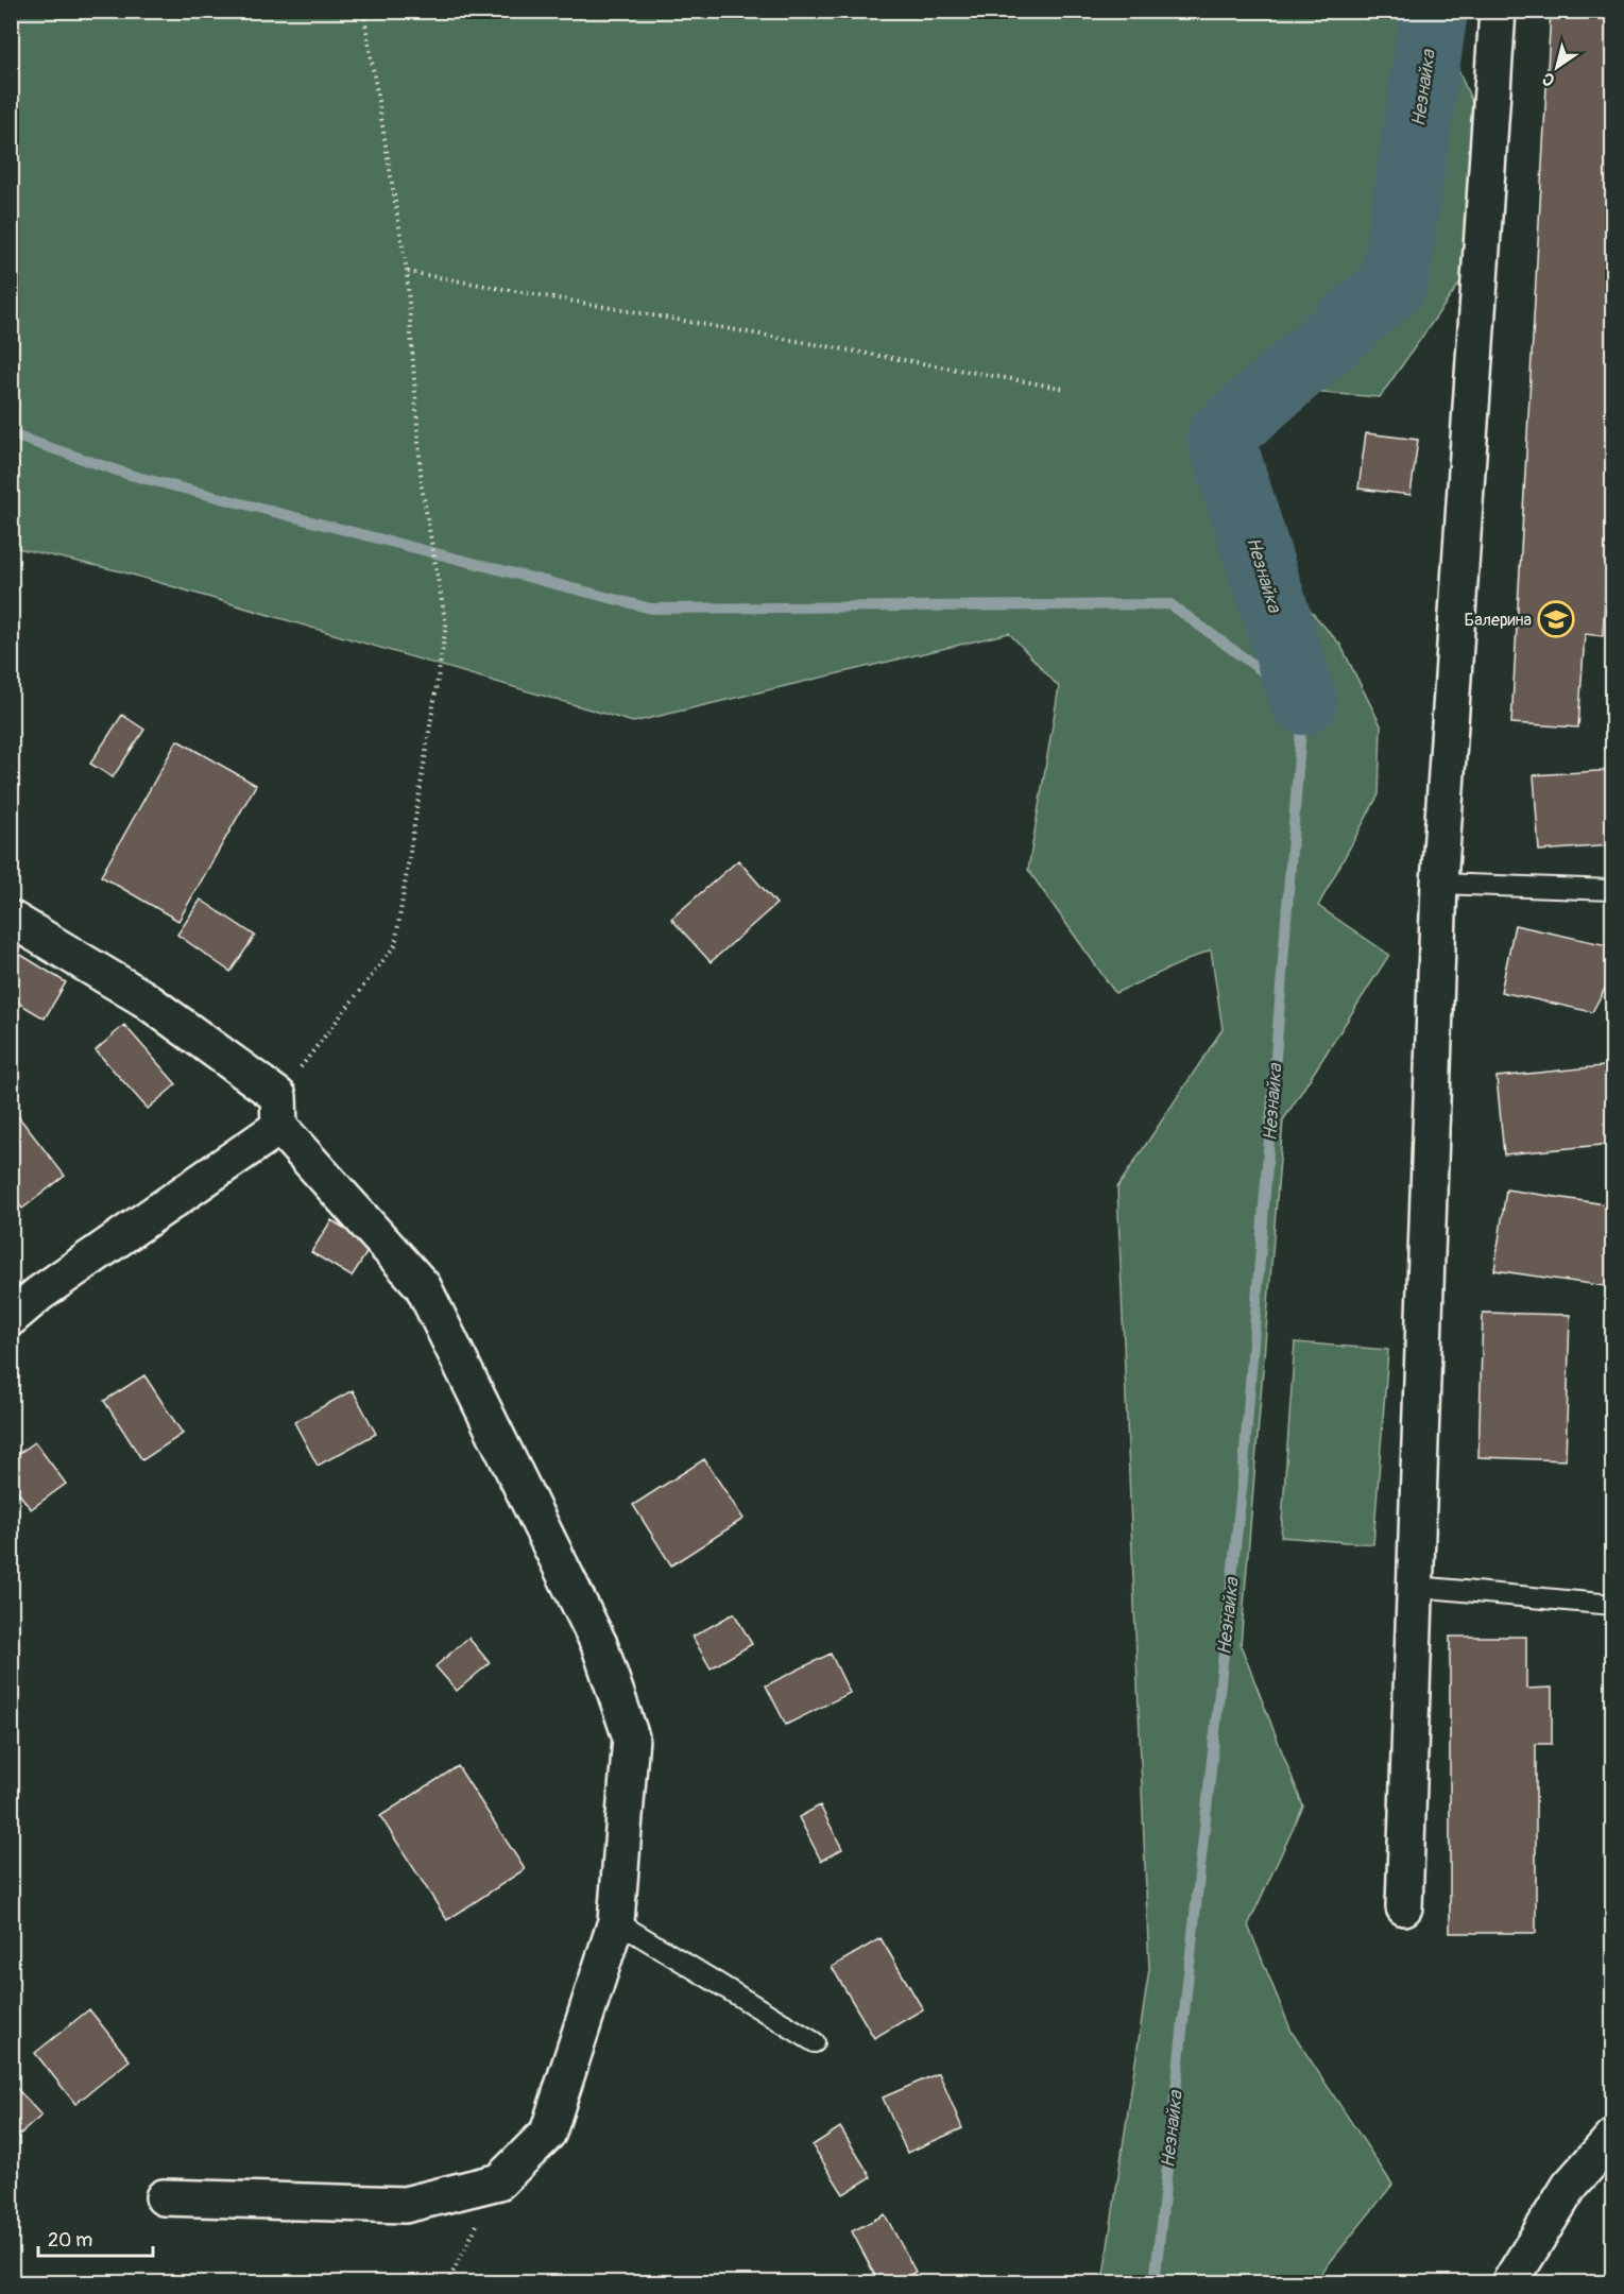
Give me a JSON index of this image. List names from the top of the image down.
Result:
{
  "water": ["Незнайка"],
  "places": {
    "school or university": ["Балерина"]
  },
  "scale_bar": "20 m",
  "north": "bottom left"
}
